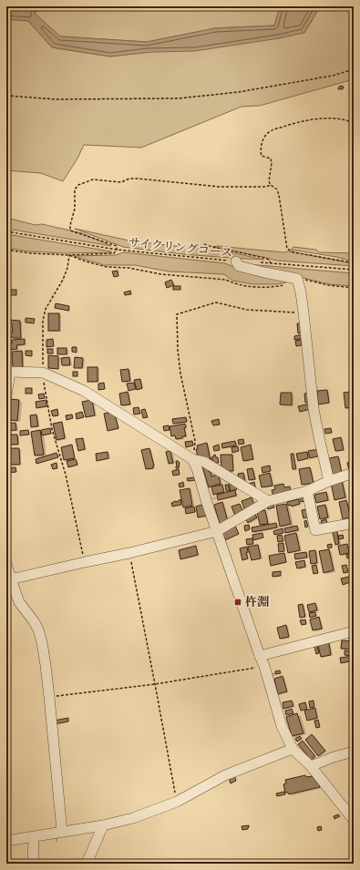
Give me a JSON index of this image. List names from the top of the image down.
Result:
{
  "streets": {
    "path": ["サイクリングコース"]
  },
  "places": {
    "transit": ["杵淵"]
  }
}
